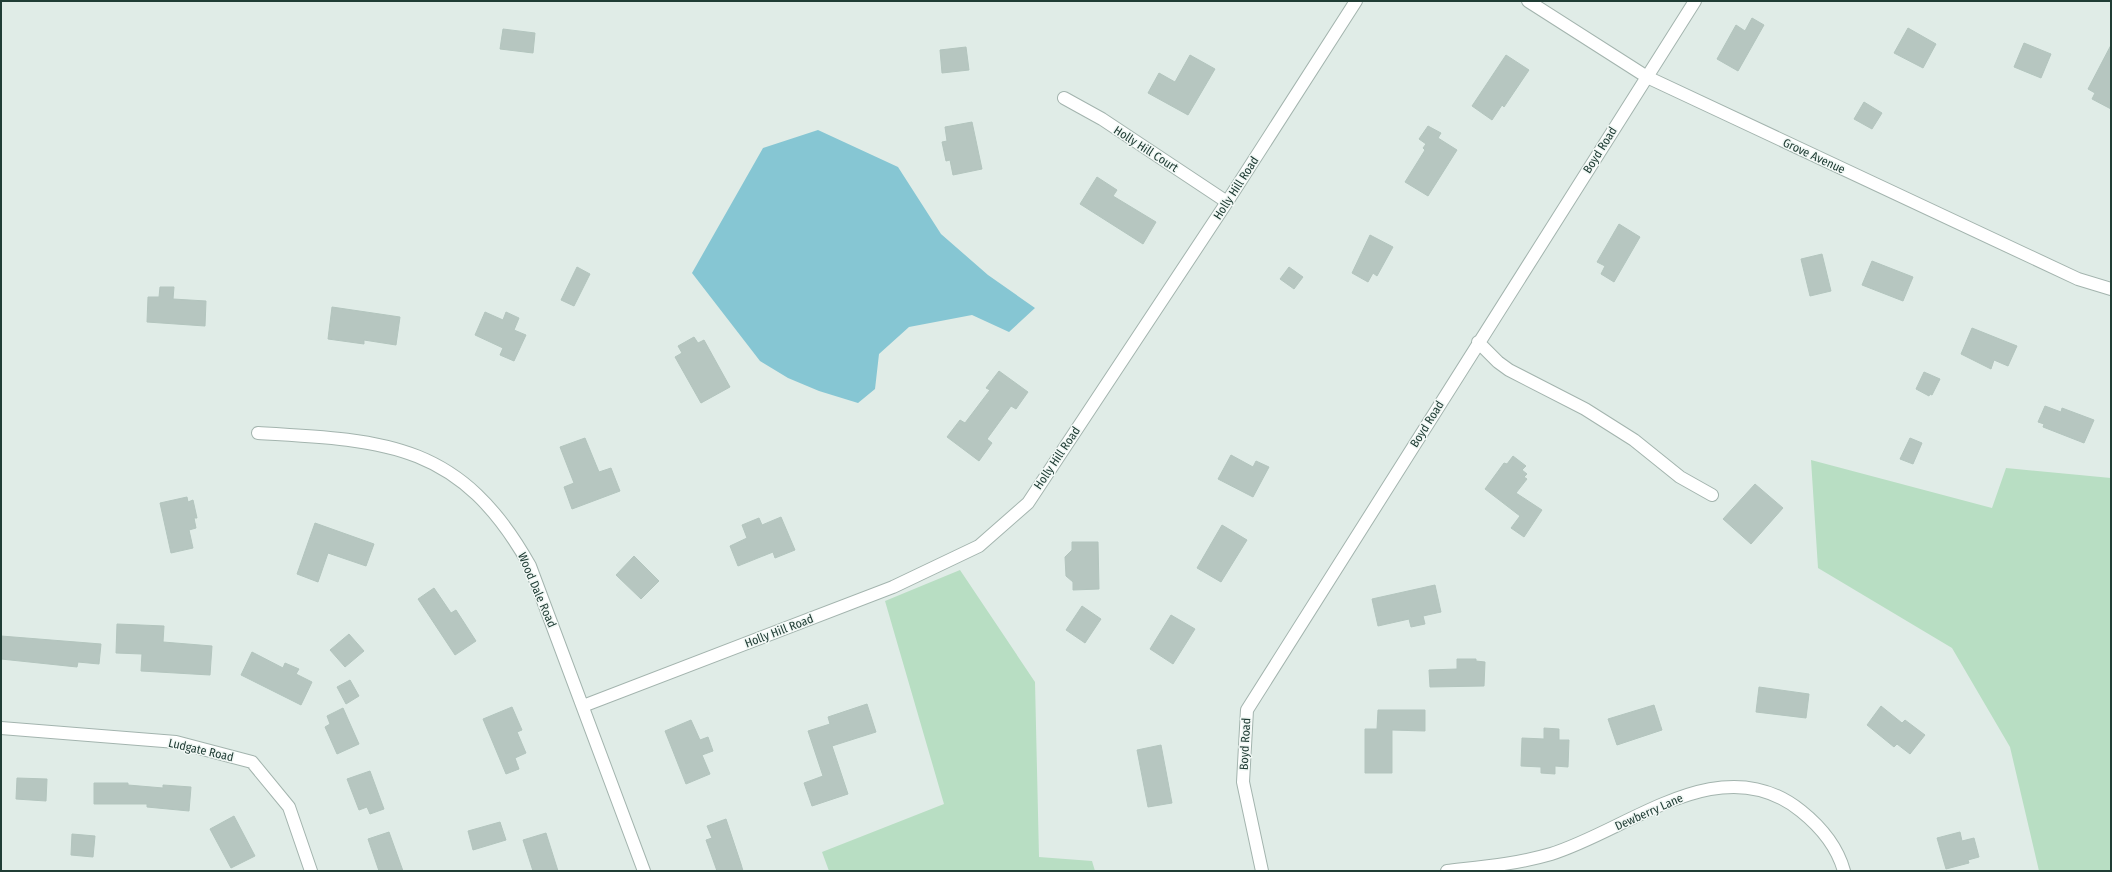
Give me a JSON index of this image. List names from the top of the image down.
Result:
{
  "streets": {
    "street": [
      "Holly Hill Court",
      "Boyd Road",
      "Grove Avenue",
      "Holly Hill Road",
      "Wood Dale Road",
      "Ludgate Road",
      "Dewberry Lane"
    ]
  },
  "crossings": [
    ["Holly Hill Court", "Holly Hill Road"],
    ["Boyd Road", "Grove Avenue"],
    ["Holly Hill Road", "Wood Dale Road"]
  ]
}
